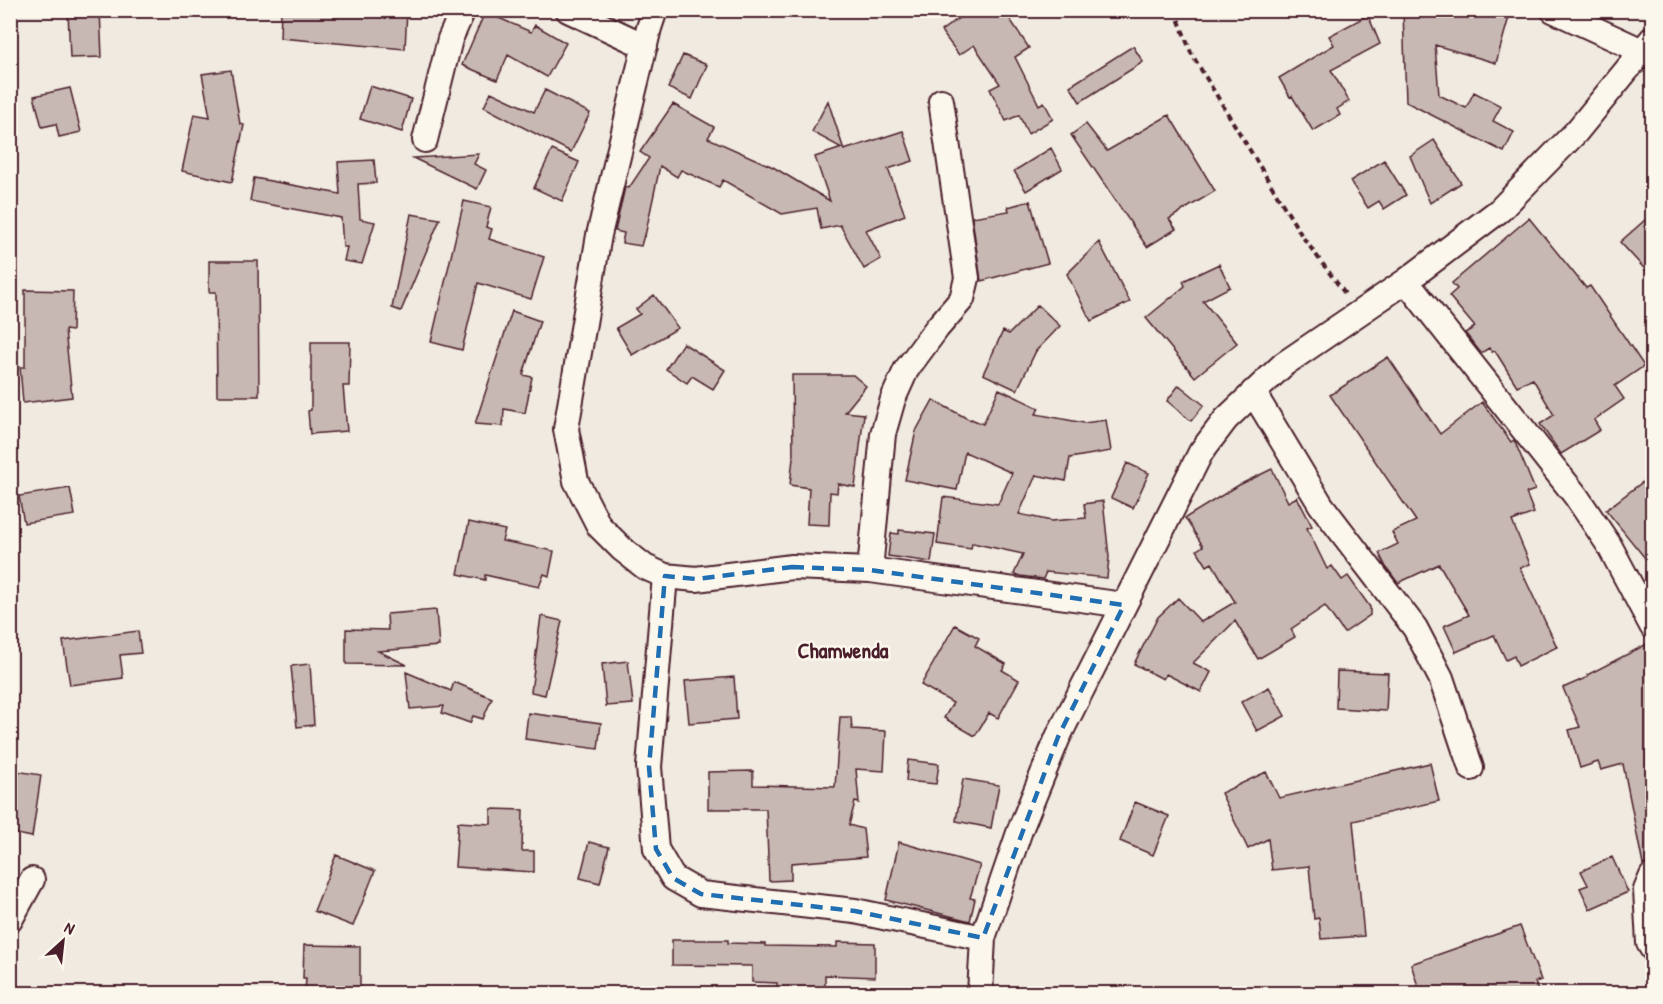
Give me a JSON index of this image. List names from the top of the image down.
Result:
{
  "districts": ["Chamwenda"],
  "north": "top right"
}
